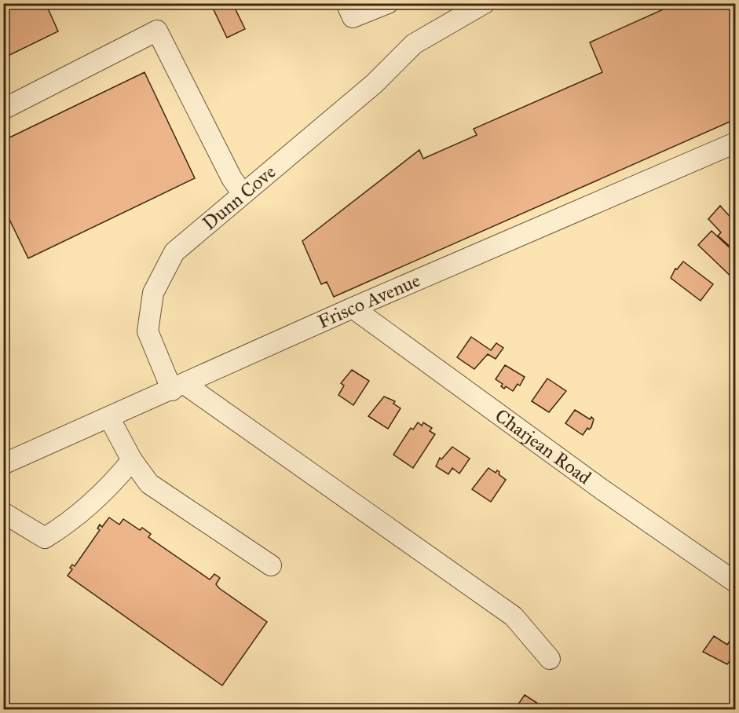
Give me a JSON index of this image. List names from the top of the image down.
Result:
{
  "streets": {
    "street": ["Dunn Cove", "Frisco Avenue", "Charjean Road"]
  },
  "crossings": [
    ["Dunn Cove", "Frisco Avenue"],
    ["Frisco Avenue", "Charjean Road"]
  ]
}
